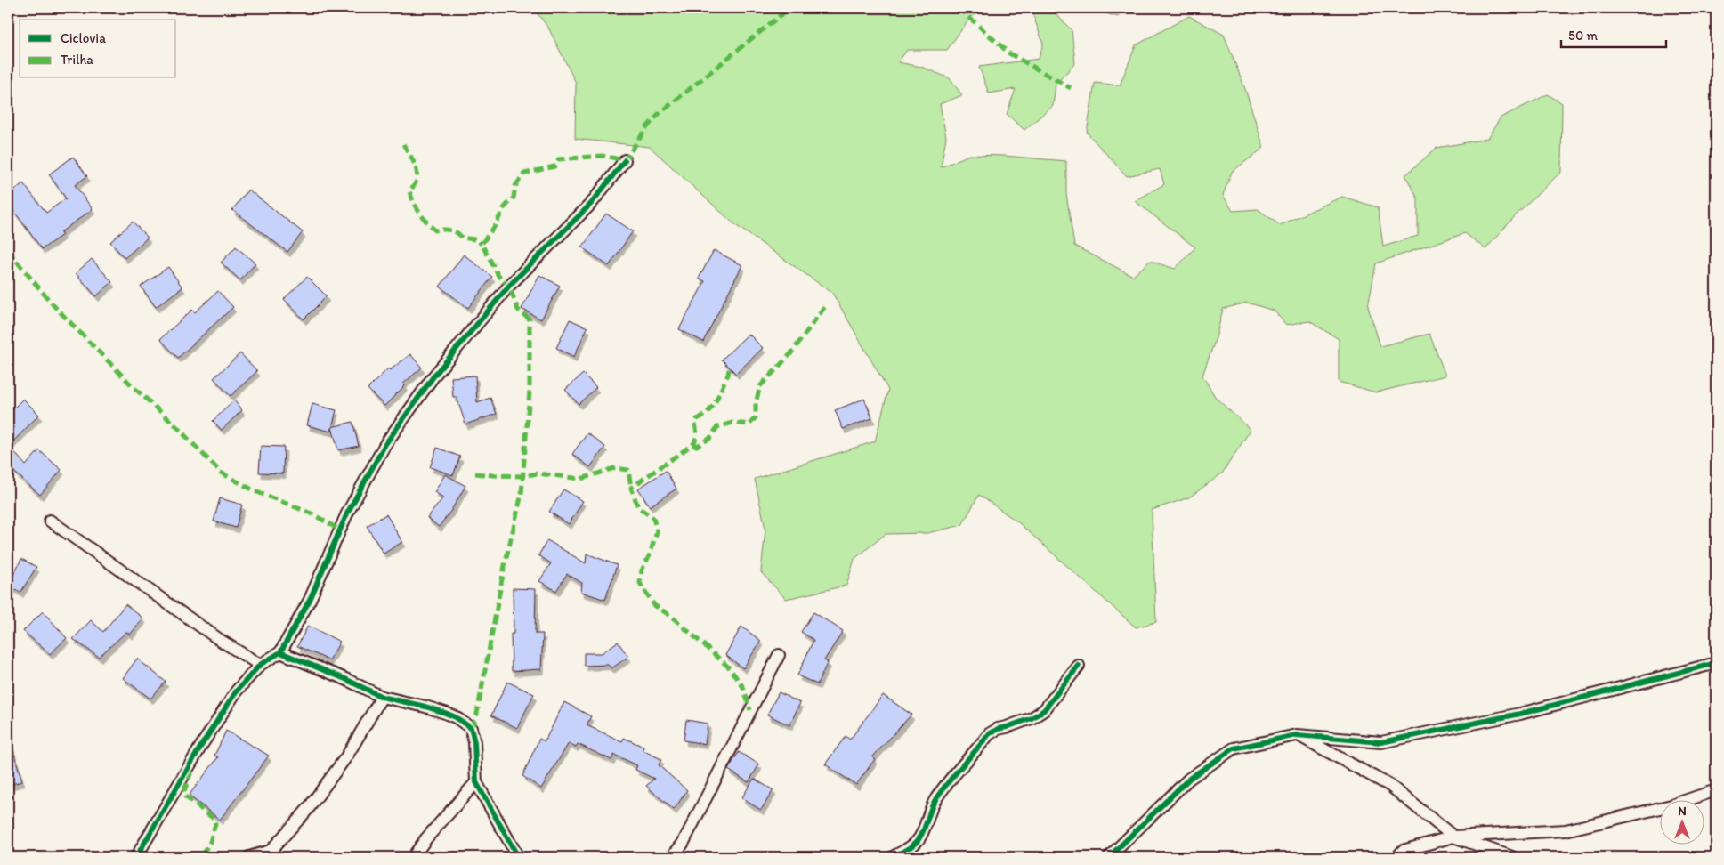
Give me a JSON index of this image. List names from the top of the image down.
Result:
{
  "legend": ["Ciclovia", "Trilha"],
  "scale_bar": "50 m",
  "north": "top"
}
